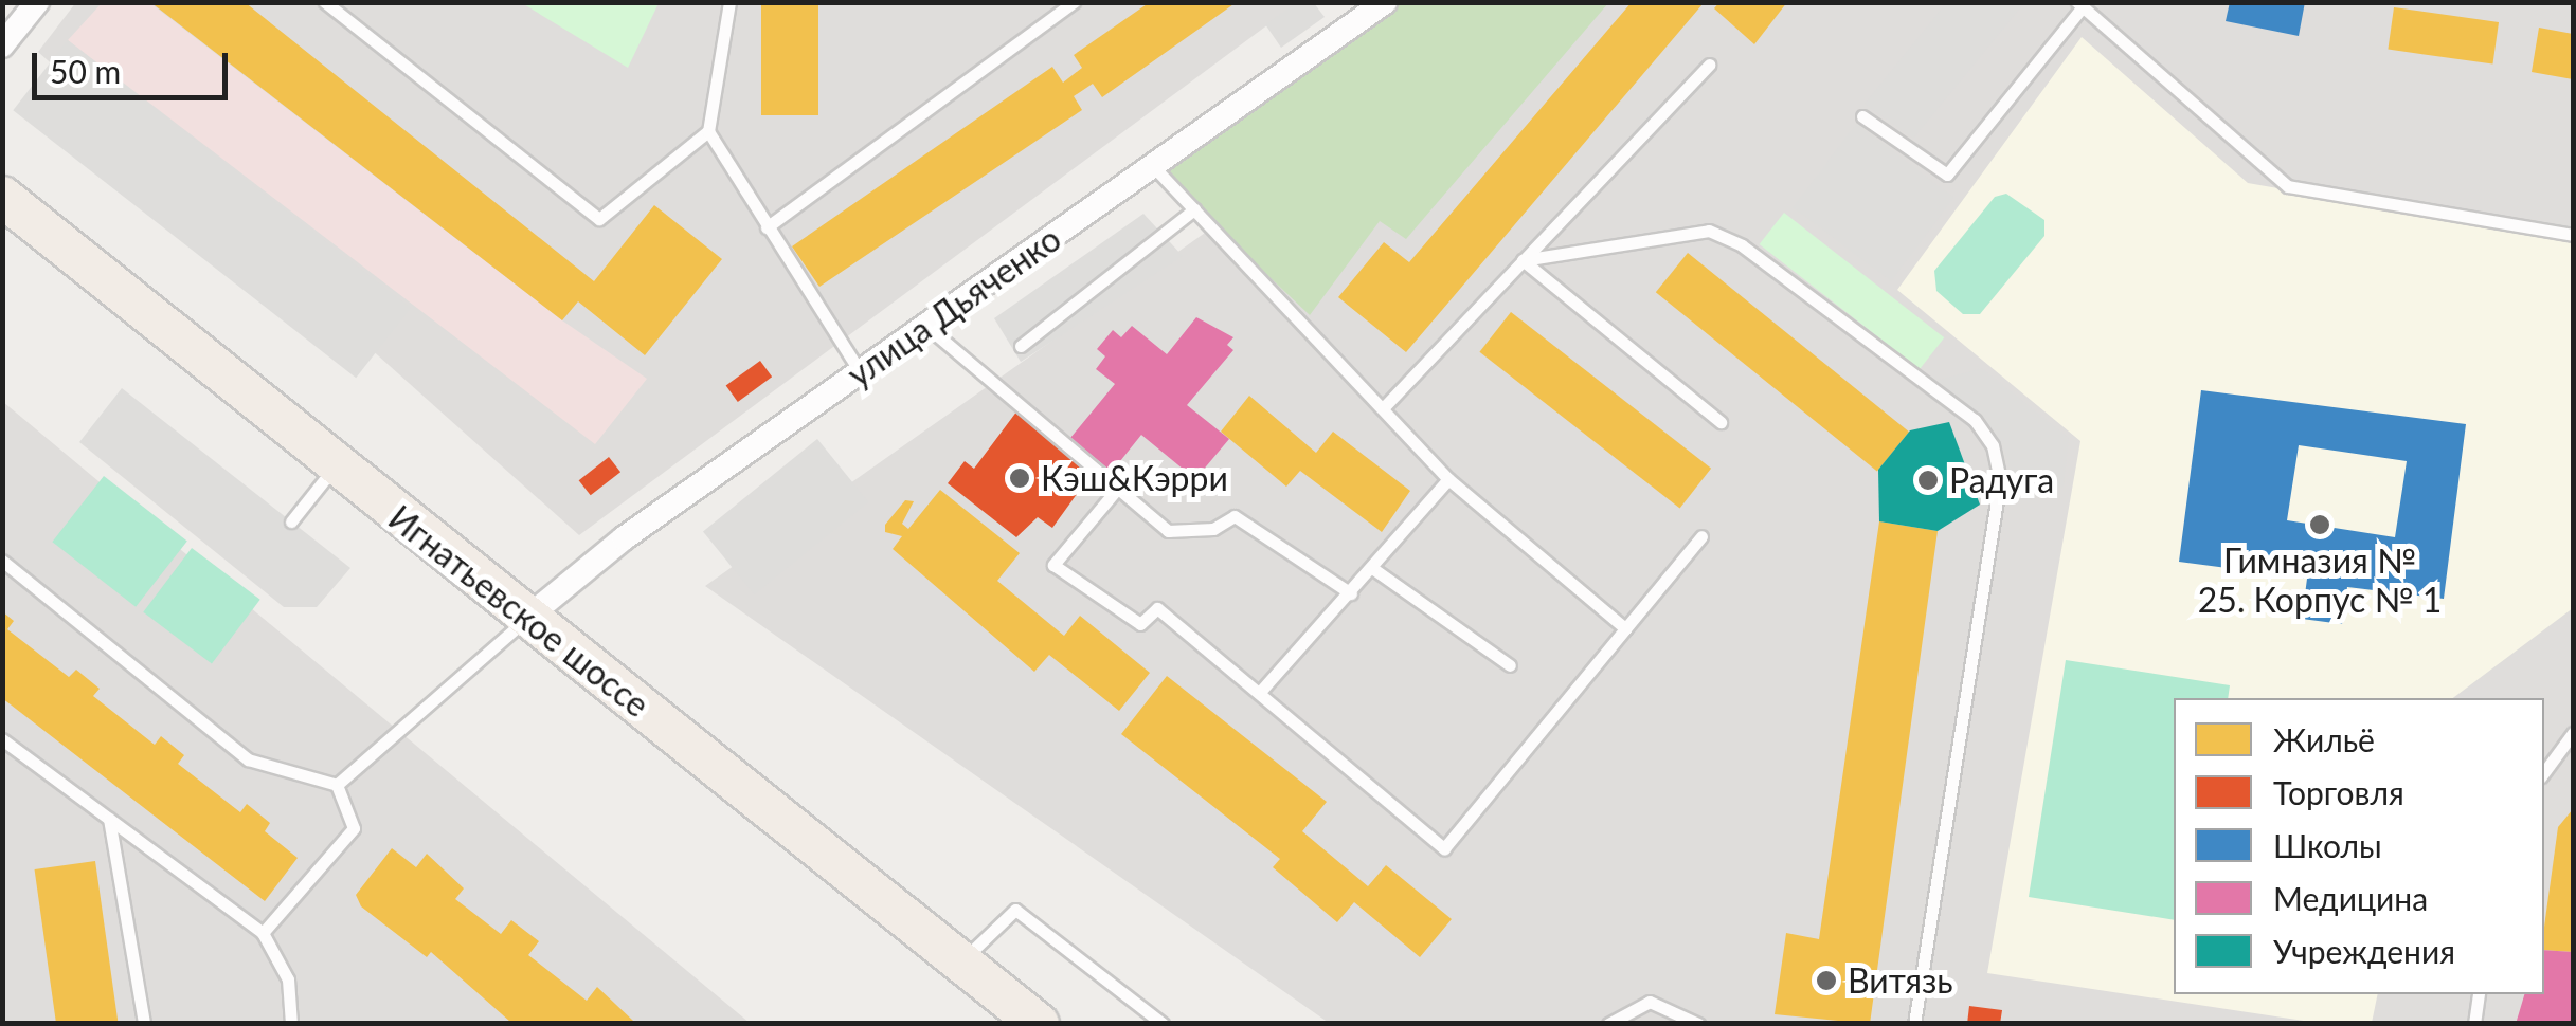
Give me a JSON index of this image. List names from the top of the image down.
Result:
{
  "streets": {
    "main road": ["Игнатьевское шоссе"],
    "street": ["улица Дьяченко"]
  },
  "crossings": [
    ["улица Дьяченко", "Игнатьевское шоссе"]
  ],
  "places": [
    "Кэш&Кэрри",
    "Радуга",
    "Гимназия № 25. Корпус № 1",
    "Витязь"
  ],
  "legend": [
    "Жильё",
    "Торговля",
    "Школы",
    "Медицина",
    "Учреждения"
  ],
  "scale_bar": "50 m"
}
